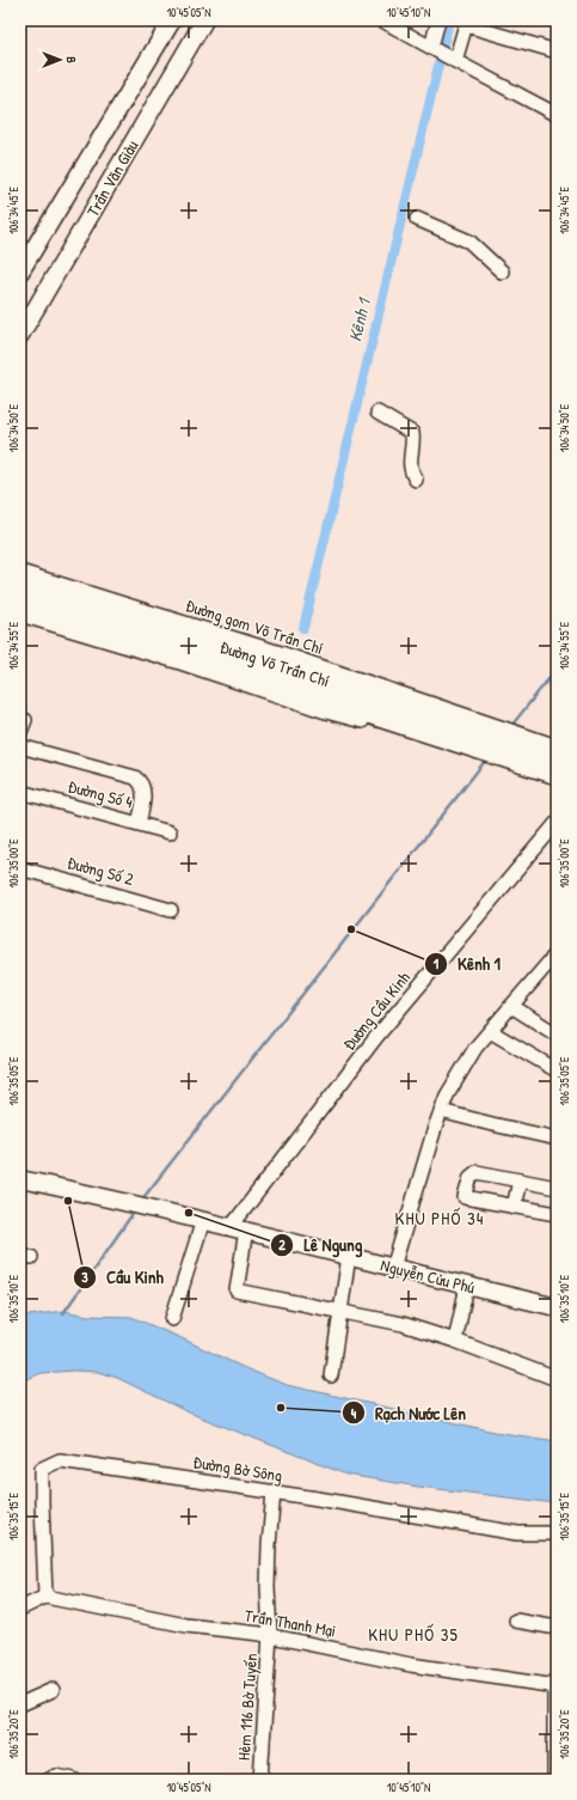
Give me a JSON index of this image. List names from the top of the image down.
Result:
{
  "streets": {
    "highway": ["Đường Võ Trần Chí"],
    "main road": ["Trần Văn Giàu", "Nguyễn Cửu Phú"],
    "street": [
      "Đường gom Võ Trần Chí",
      "Đường Số 4",
      "Đường Số 2",
      "Đường Cầu Kinh",
      "Đường Bờ Sông",
      "Trần Thanh Mại",
      "Hẻm 116 Bờ Tuyến"
    ]
  },
  "crossings": [
    ["Đường gom Võ Trần Chí", "Đường Võ Trần Chí"],
    ["Đường Cầu Kinh", "Nguyễn Cửu Phú"],
    ["Đường Bờ Sông", "Trần Thanh Mại"],
    ["Đường Bờ Sông", "Hẻm 116 Bờ Tuyến"],
    ["Trần Thanh Mại", "Hẻm 116 Bờ Tuyến"]
  ],
  "districts": ["KHU PHỐ 34", "KHU PHỐ 35"],
  "water": ["Kênh 1"],
  "places": [
    "Kênh 1",
    "Cầu Kinh",
    "Lê Ngung",
    "Rạch Nước Lên"
  ],
  "north": "right",
  "coordinates": [
    "10°45'05\"N",
    "10°45'10\"N",
    "106°34'45\"E",
    "106°34'50\"E",
    "106°34'55\"E",
    "106°35'00\"E",
    "106°35'05\"E",
    "106°35'10\"E",
    "106°35'15\"E",
    "106°35'20\"E"
  ]
}
